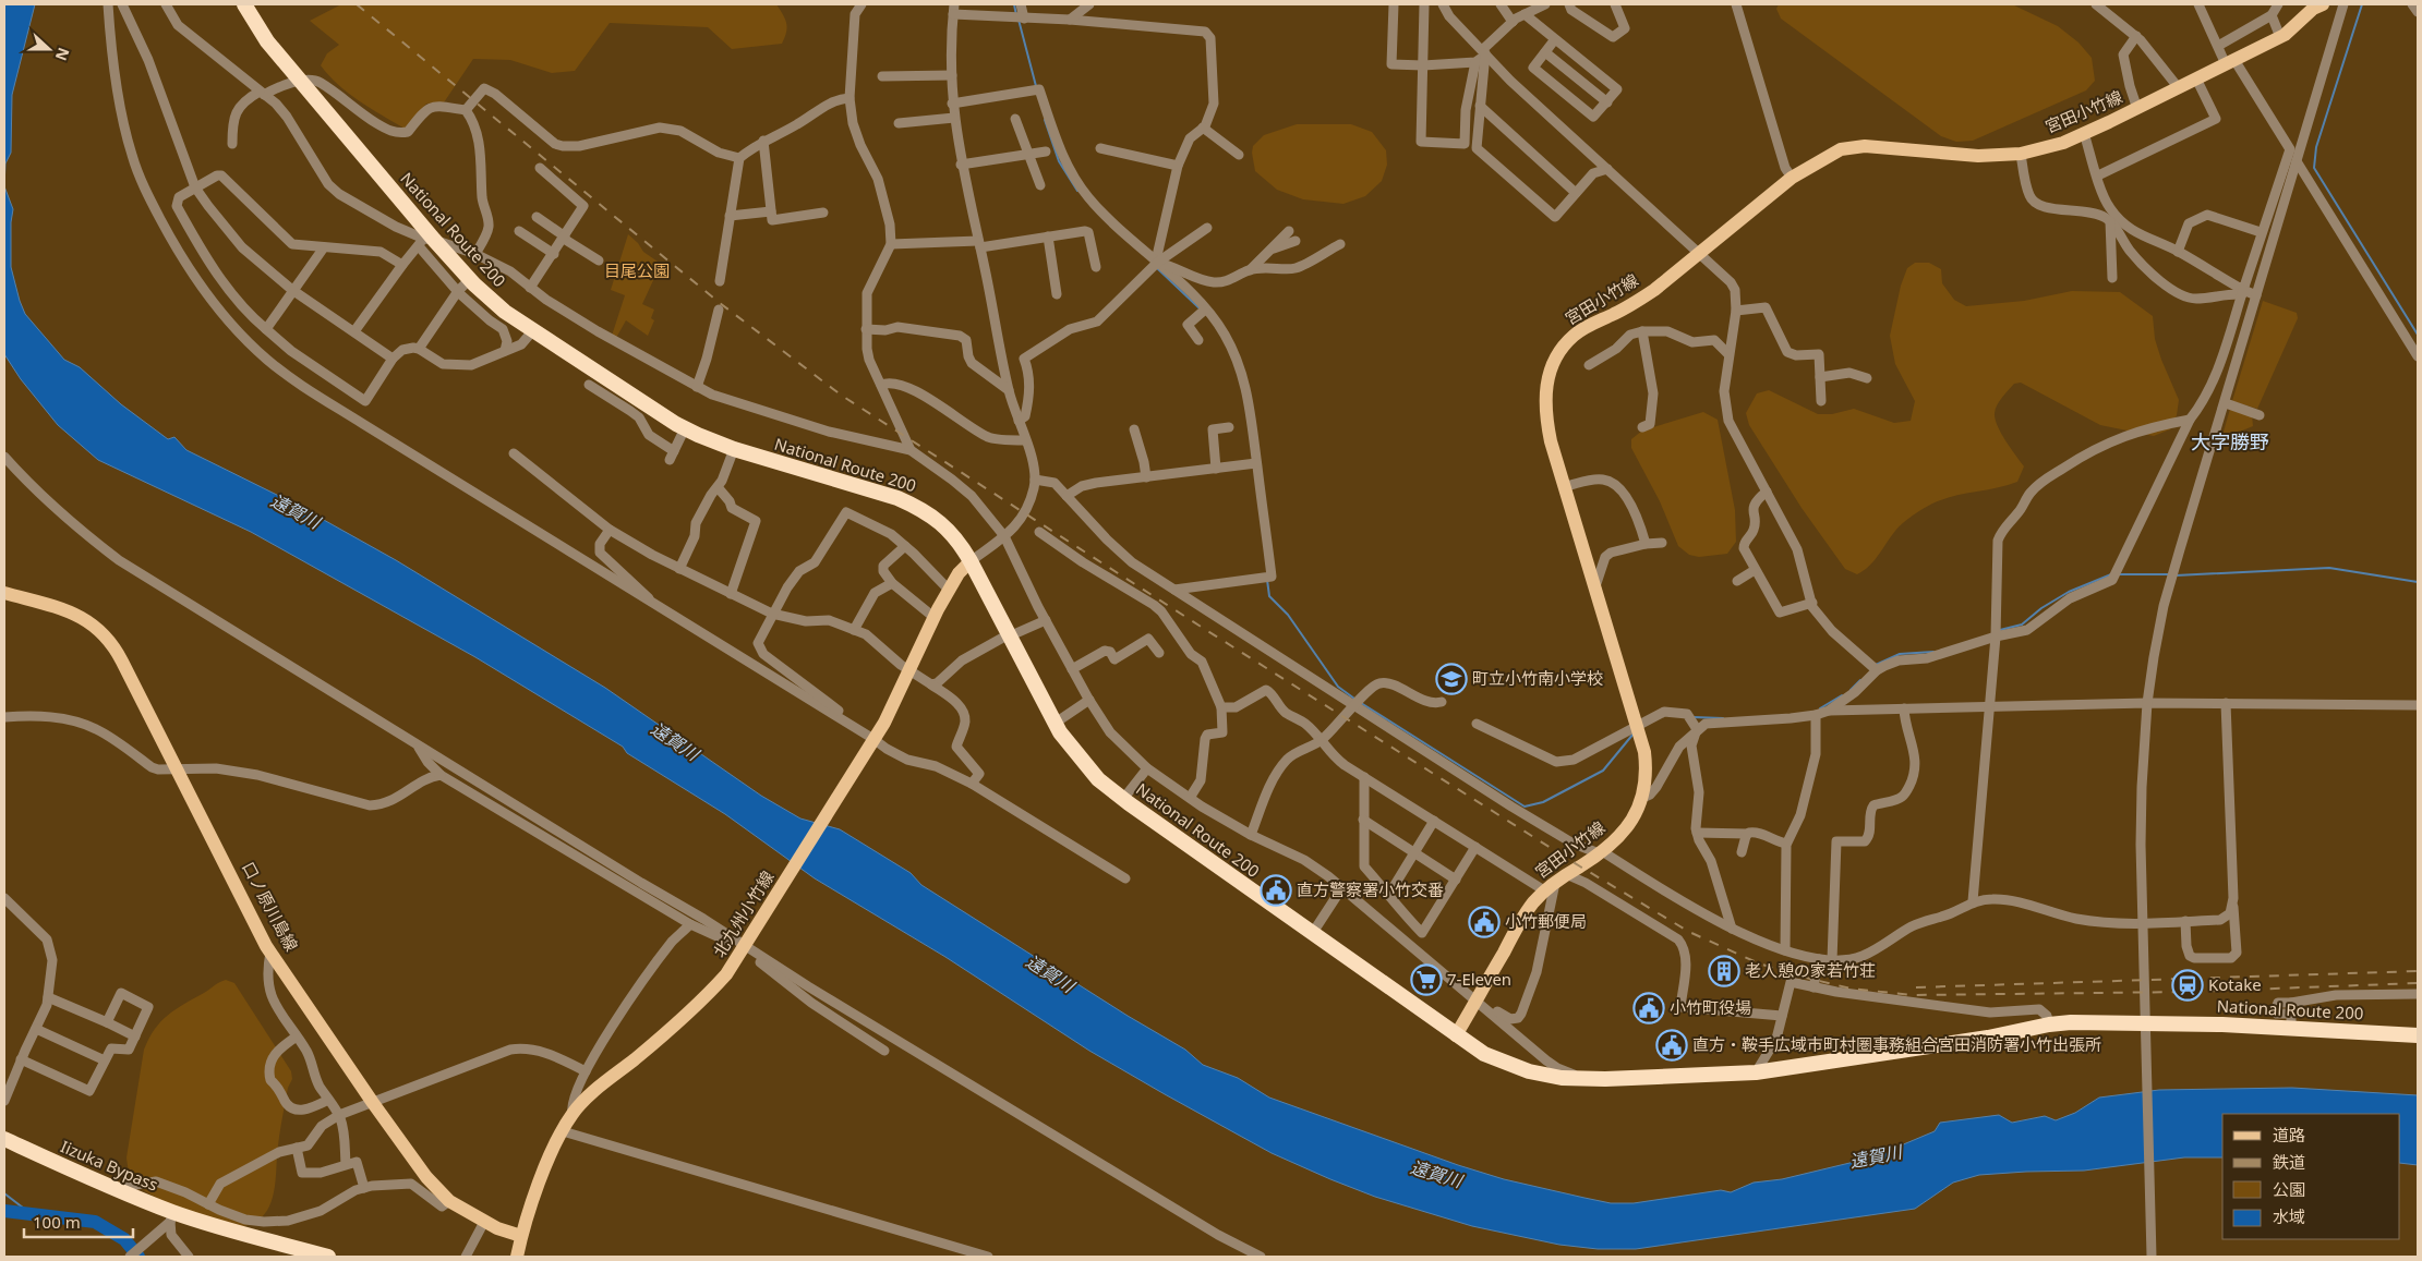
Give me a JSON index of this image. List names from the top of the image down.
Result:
{
  "streets": {
    "highway": ["National Route 200", "Iizuka Bypass"],
    "main road": ["宮田小竹線", "口ノ原川島線", "北九州小竹線"]
  },
  "crossings": [
    ["宮田小竹線", "National Route 200"],
    ["National Route 200", "北九州小竹線"],
    ["口ノ原川島線", "北九州小竹線"]
  ],
  "districts": ["大字勝野"],
  "water": ["遠賀川"],
  "parks": ["目尾公園"],
  "places": {
    "school or university": ["町立小竹南小学校"],
    "public building": [
      "直方警察署小竹交番",
      "小竹郵便局",
      "小竹町役場",
      "直方・鞍手広域市町村圏事務組合宮田消防署小竹出張所"
    ],
    "building": ["老人憩の家若竹荘"],
    "supermarket": ["7-Eleven"],
    "station": ["Kotake"]
  },
  "legend": [
    "道路",
    "鉄道",
    "公園",
    "水域"
  ],
  "scale_bar": "100 m",
  "north": "right"
}
